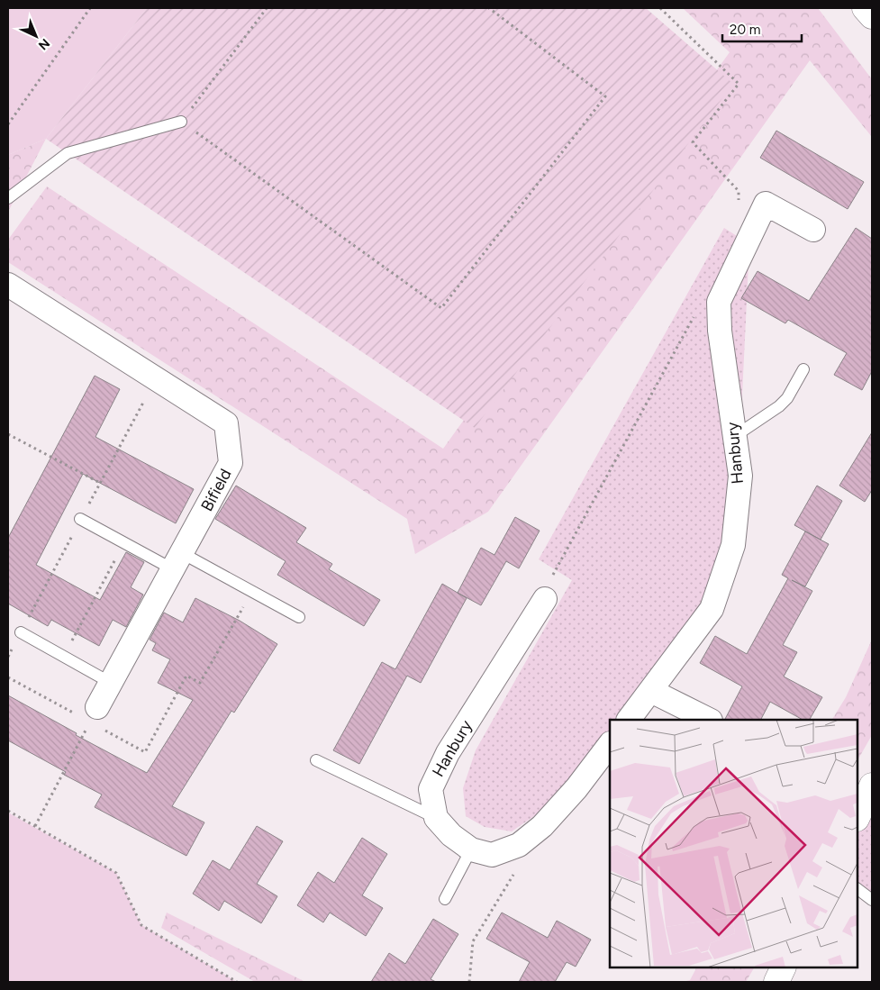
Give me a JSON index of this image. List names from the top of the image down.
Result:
{
  "streets": {
    "street": ["Hanbury", "Bifield"]
  },
  "scale_bar": "20 m",
  "north": "bottom right"
}
